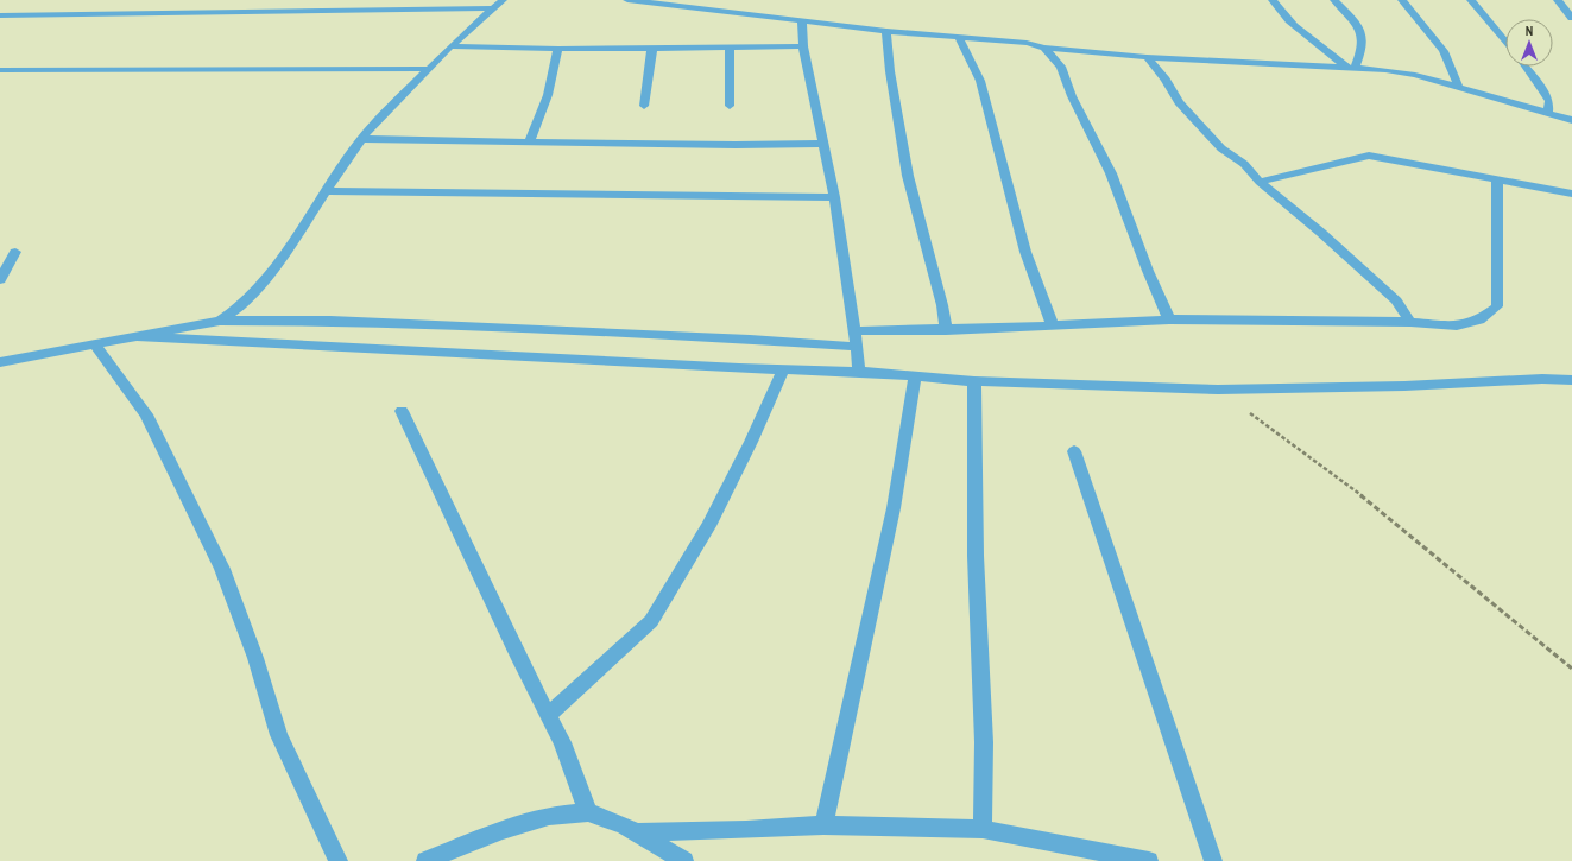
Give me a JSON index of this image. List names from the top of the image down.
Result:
{
  "north": "top"
}
